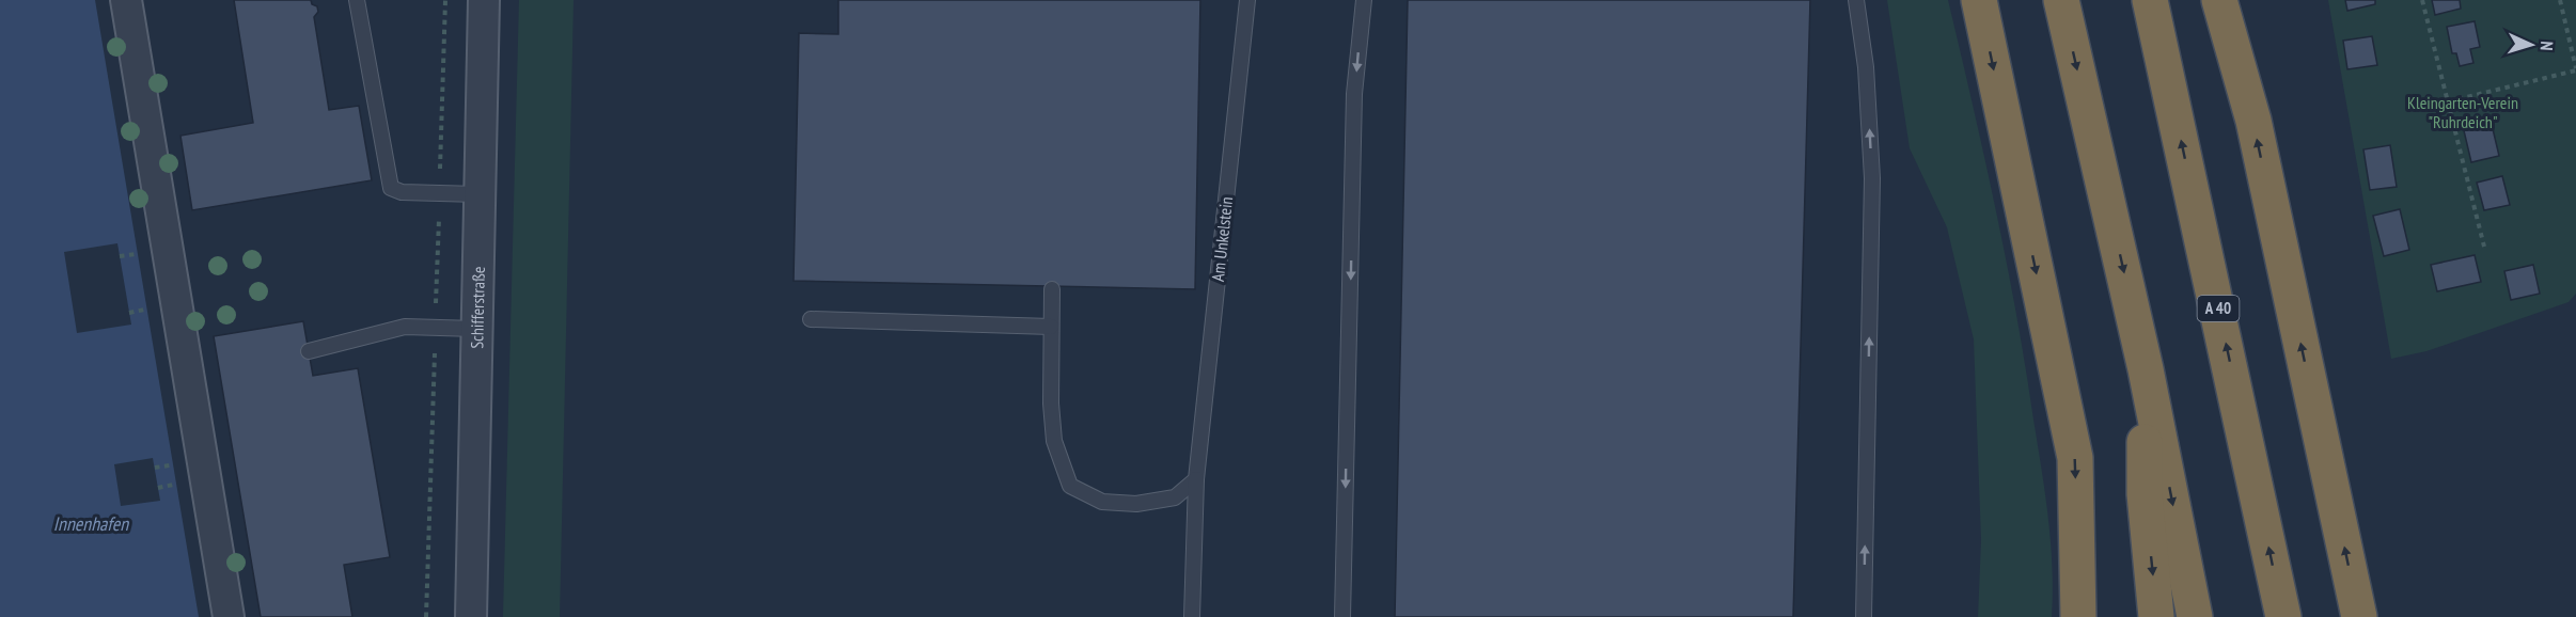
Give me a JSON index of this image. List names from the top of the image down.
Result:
{
  "streets": {
    "highway": ["A 40"],
    "street": ["Schifferstraße"],
    "lane": ["Am Unkelstein"]
  },
  "water": ["Innenhafen"],
  "parks": ["Kleingarten-Verein \"Ruhrdeich\""],
  "north": "right"
}
